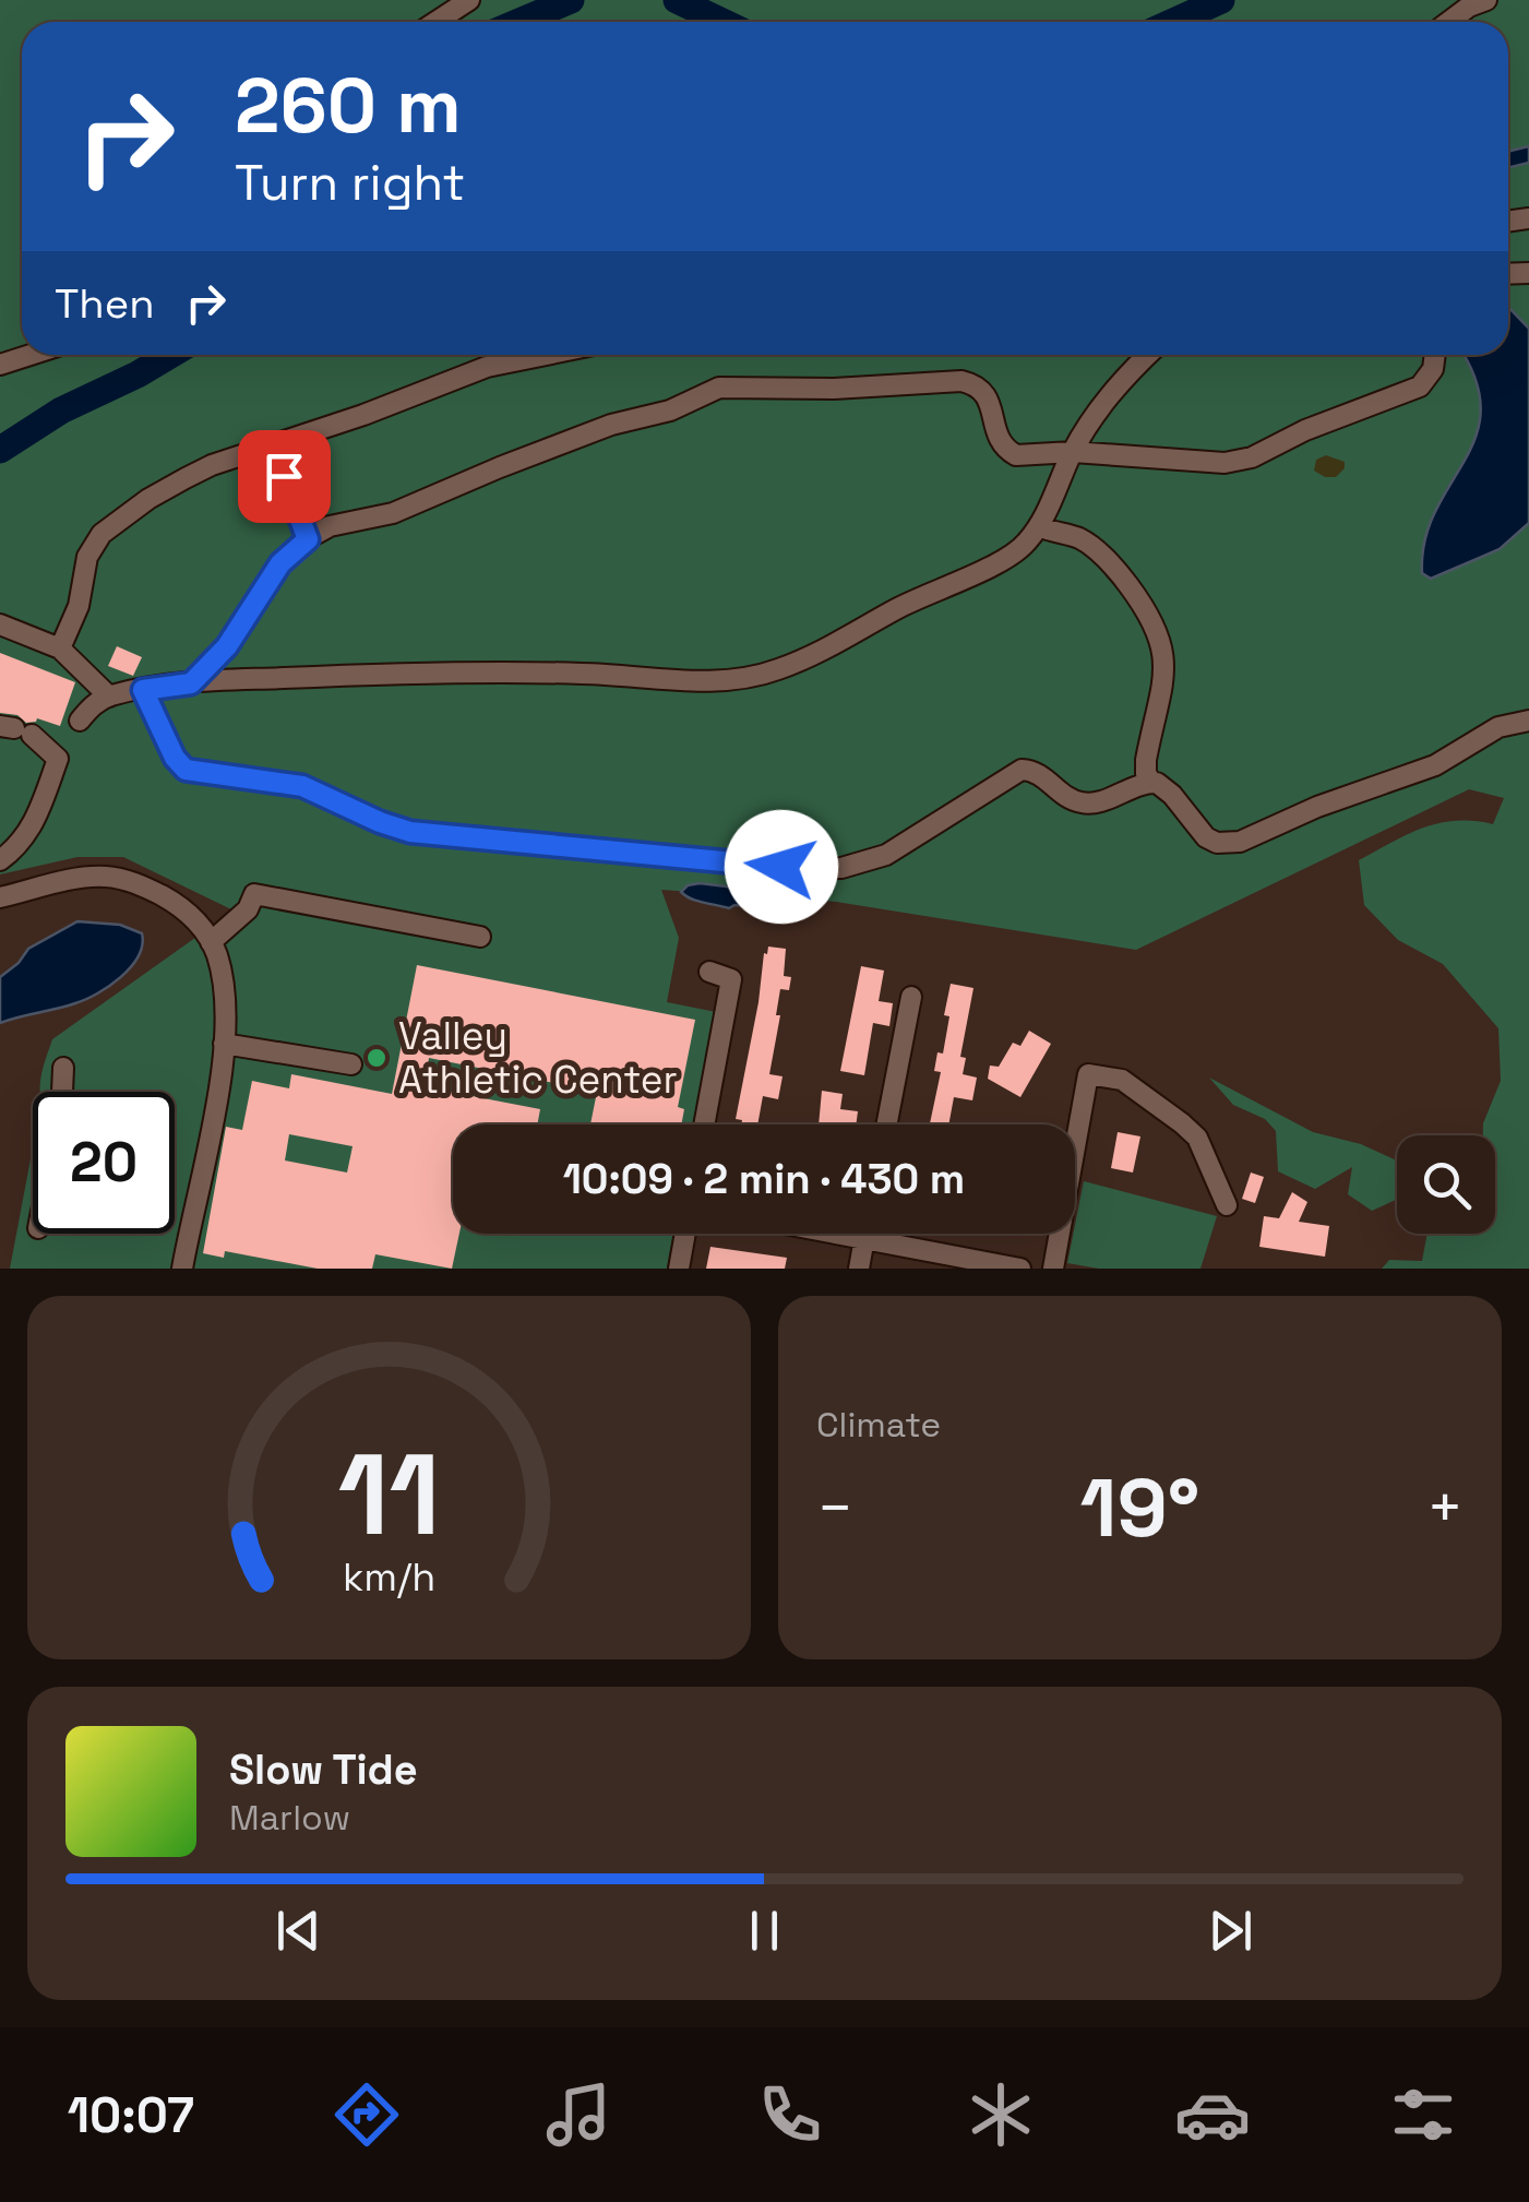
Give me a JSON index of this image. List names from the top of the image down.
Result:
{
  "places": ["Valley Athletic Center"],
  "page": {
    "turn": ["260 m", "Turn right"],
    "then": "Then",
    "limit": "20",
    "trip": "10:09 · 2 min · 430 m",
    "tile": "Climate",
    "heat": ["−", "19°", "+"],
    "song": ["Slow Tide", "Marlow"],
    "tabs": "10:07",
    "gauge": ["11", "km/h"]
  }
}
